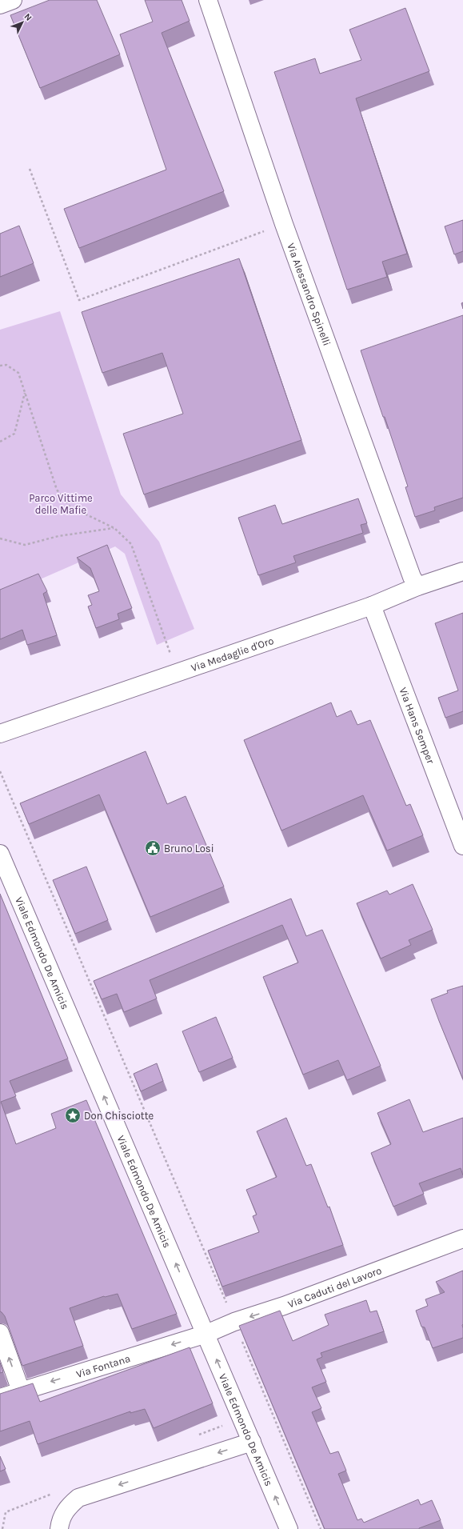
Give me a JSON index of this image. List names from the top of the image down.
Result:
{
  "streets": {
    "street": [
      "Via Alessandro Spinelli",
      "Via Medaglie d'Oro",
      "Via Hans Semper",
      "Viale Edmondo De Amicis",
      "Via Caduti del Lavoro",
      "Via Fontana"
    ]
  },
  "crossings": [
    ["Via Alessandro Spinelli", "Via Medaglie d'Oro"],
    ["Via Medaglie d'Oro", "Via Hans Semper"],
    ["Viale Edmondo De Amicis", "Via Caduti del Lavoro"],
    ["Viale Edmondo De Amicis", "Via Fontana"],
    ["Via Caduti del Lavoro", "Via Fontana"]
  ],
  "one_way": ["Viale Edmondo De Amicis", "Via Caduti del Lavoro"],
  "parks": ["Parco Vittime delle Mafie"],
  "places": {
    "public building": ["Bruno Losi"],
    "place": ["Don Chisciotte"]
  },
  "north": "top right"
}
